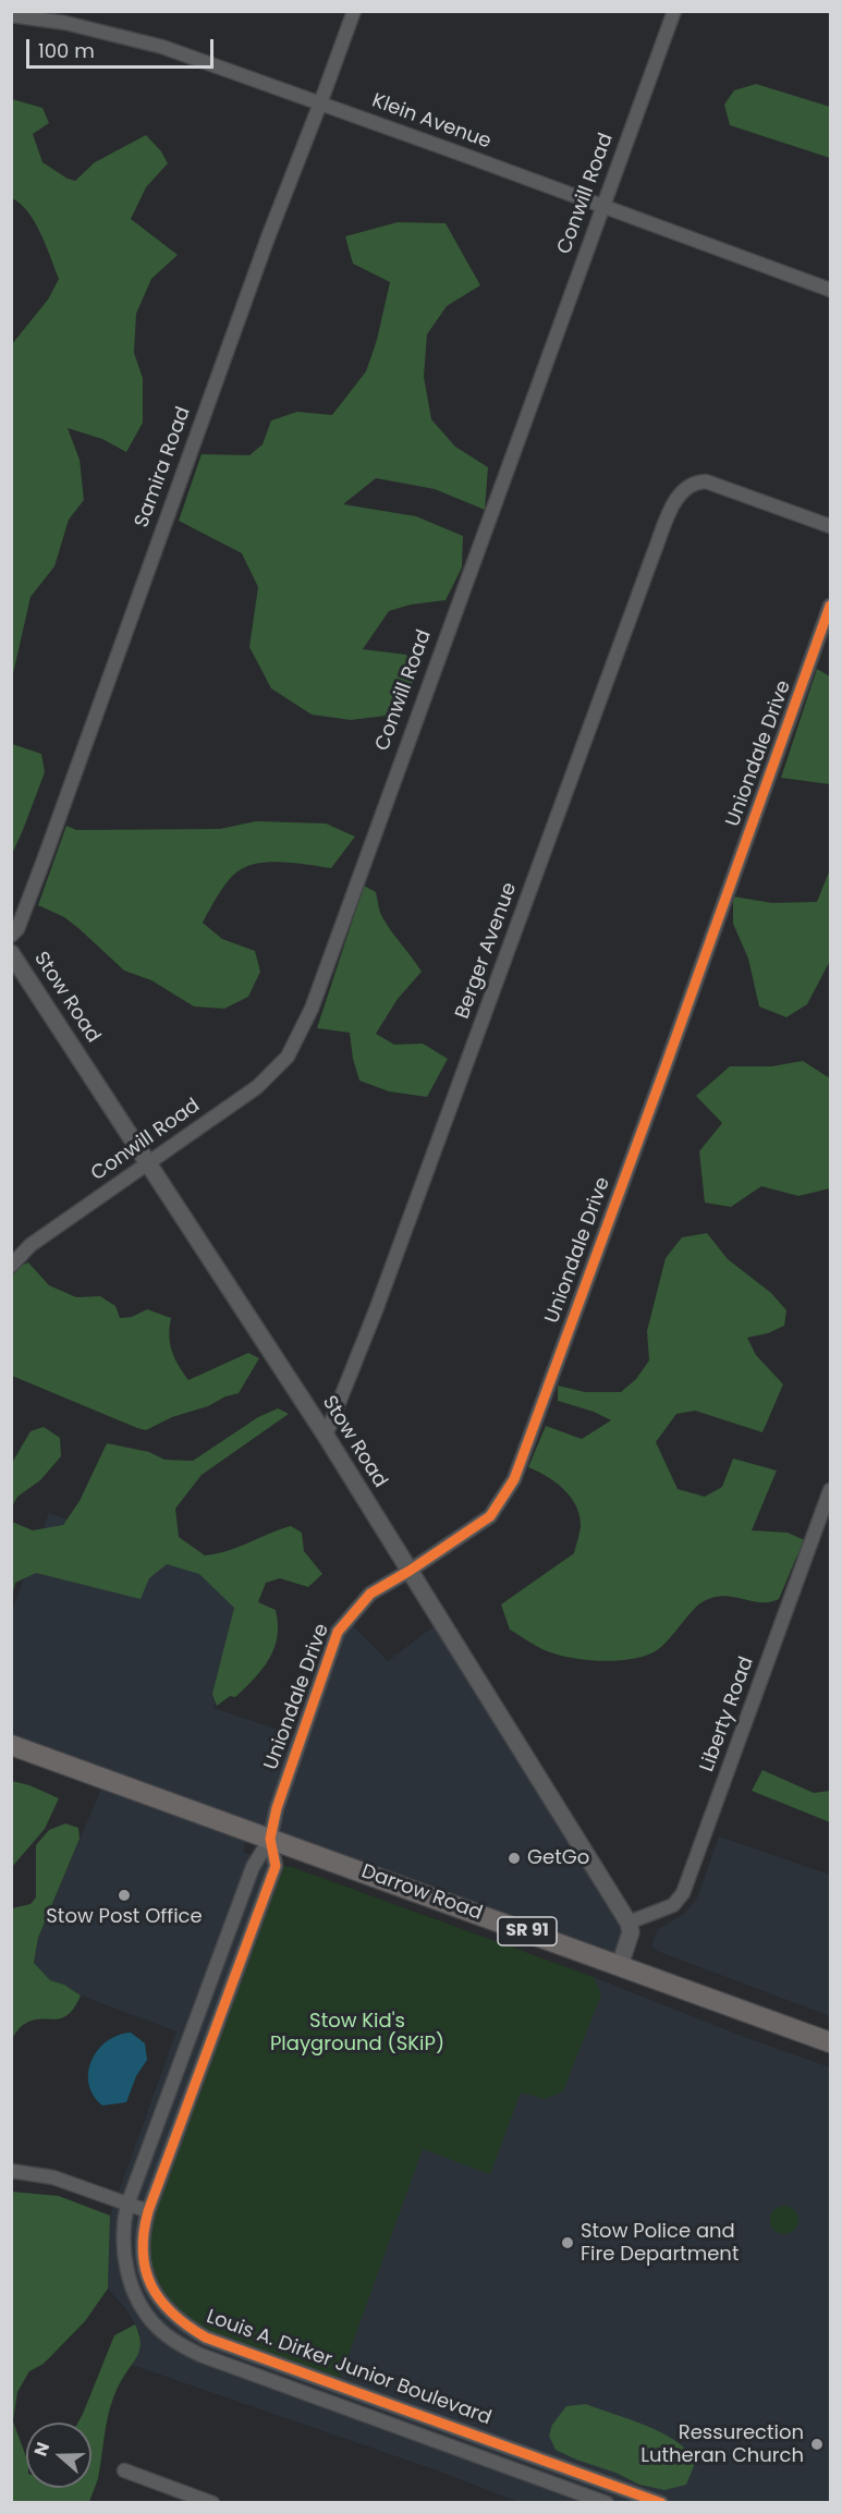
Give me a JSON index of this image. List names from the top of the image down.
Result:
{
  "streets": {
    "main road": ["Darrow Road", "SR 91"],
    "street": [
      "Klein Avenue",
      "Conwill Road",
      "Samira Road",
      "Uniondale Drive",
      "Berger Avenue",
      "Stow Road",
      "Liberty Road",
      "Louis A. Dirker Junior Boulevard"
    ]
  },
  "crossings": [
    ["Klein Avenue", "Conwill Road"],
    ["Klein Avenue", "Samira Road"],
    ["Conwill Road", "Stow Road"],
    ["Uniondale Drive", "Stow Road"],
    ["Uniondale Drive", "Darrow Road"],
    ["Uniondale Drive", "Louis A. Dirker Junior Boulevard"],
    ["Berger Avenue", "Stow Road"],
    ["Stow Road", "Liberty Road"],
    ["Darrow Road", "Louis A. Dirker Junior Boulevard"]
  ],
  "parks": ["Stow Kid's Playground (SKiP)"],
  "places": [
    "GetGo",
    "Stow Post Office",
    "Stow Police and Fire Department",
    "Ressurection Lutheran Church"
  ],
  "scale_bar": "100 m",
  "north": "left"
}
